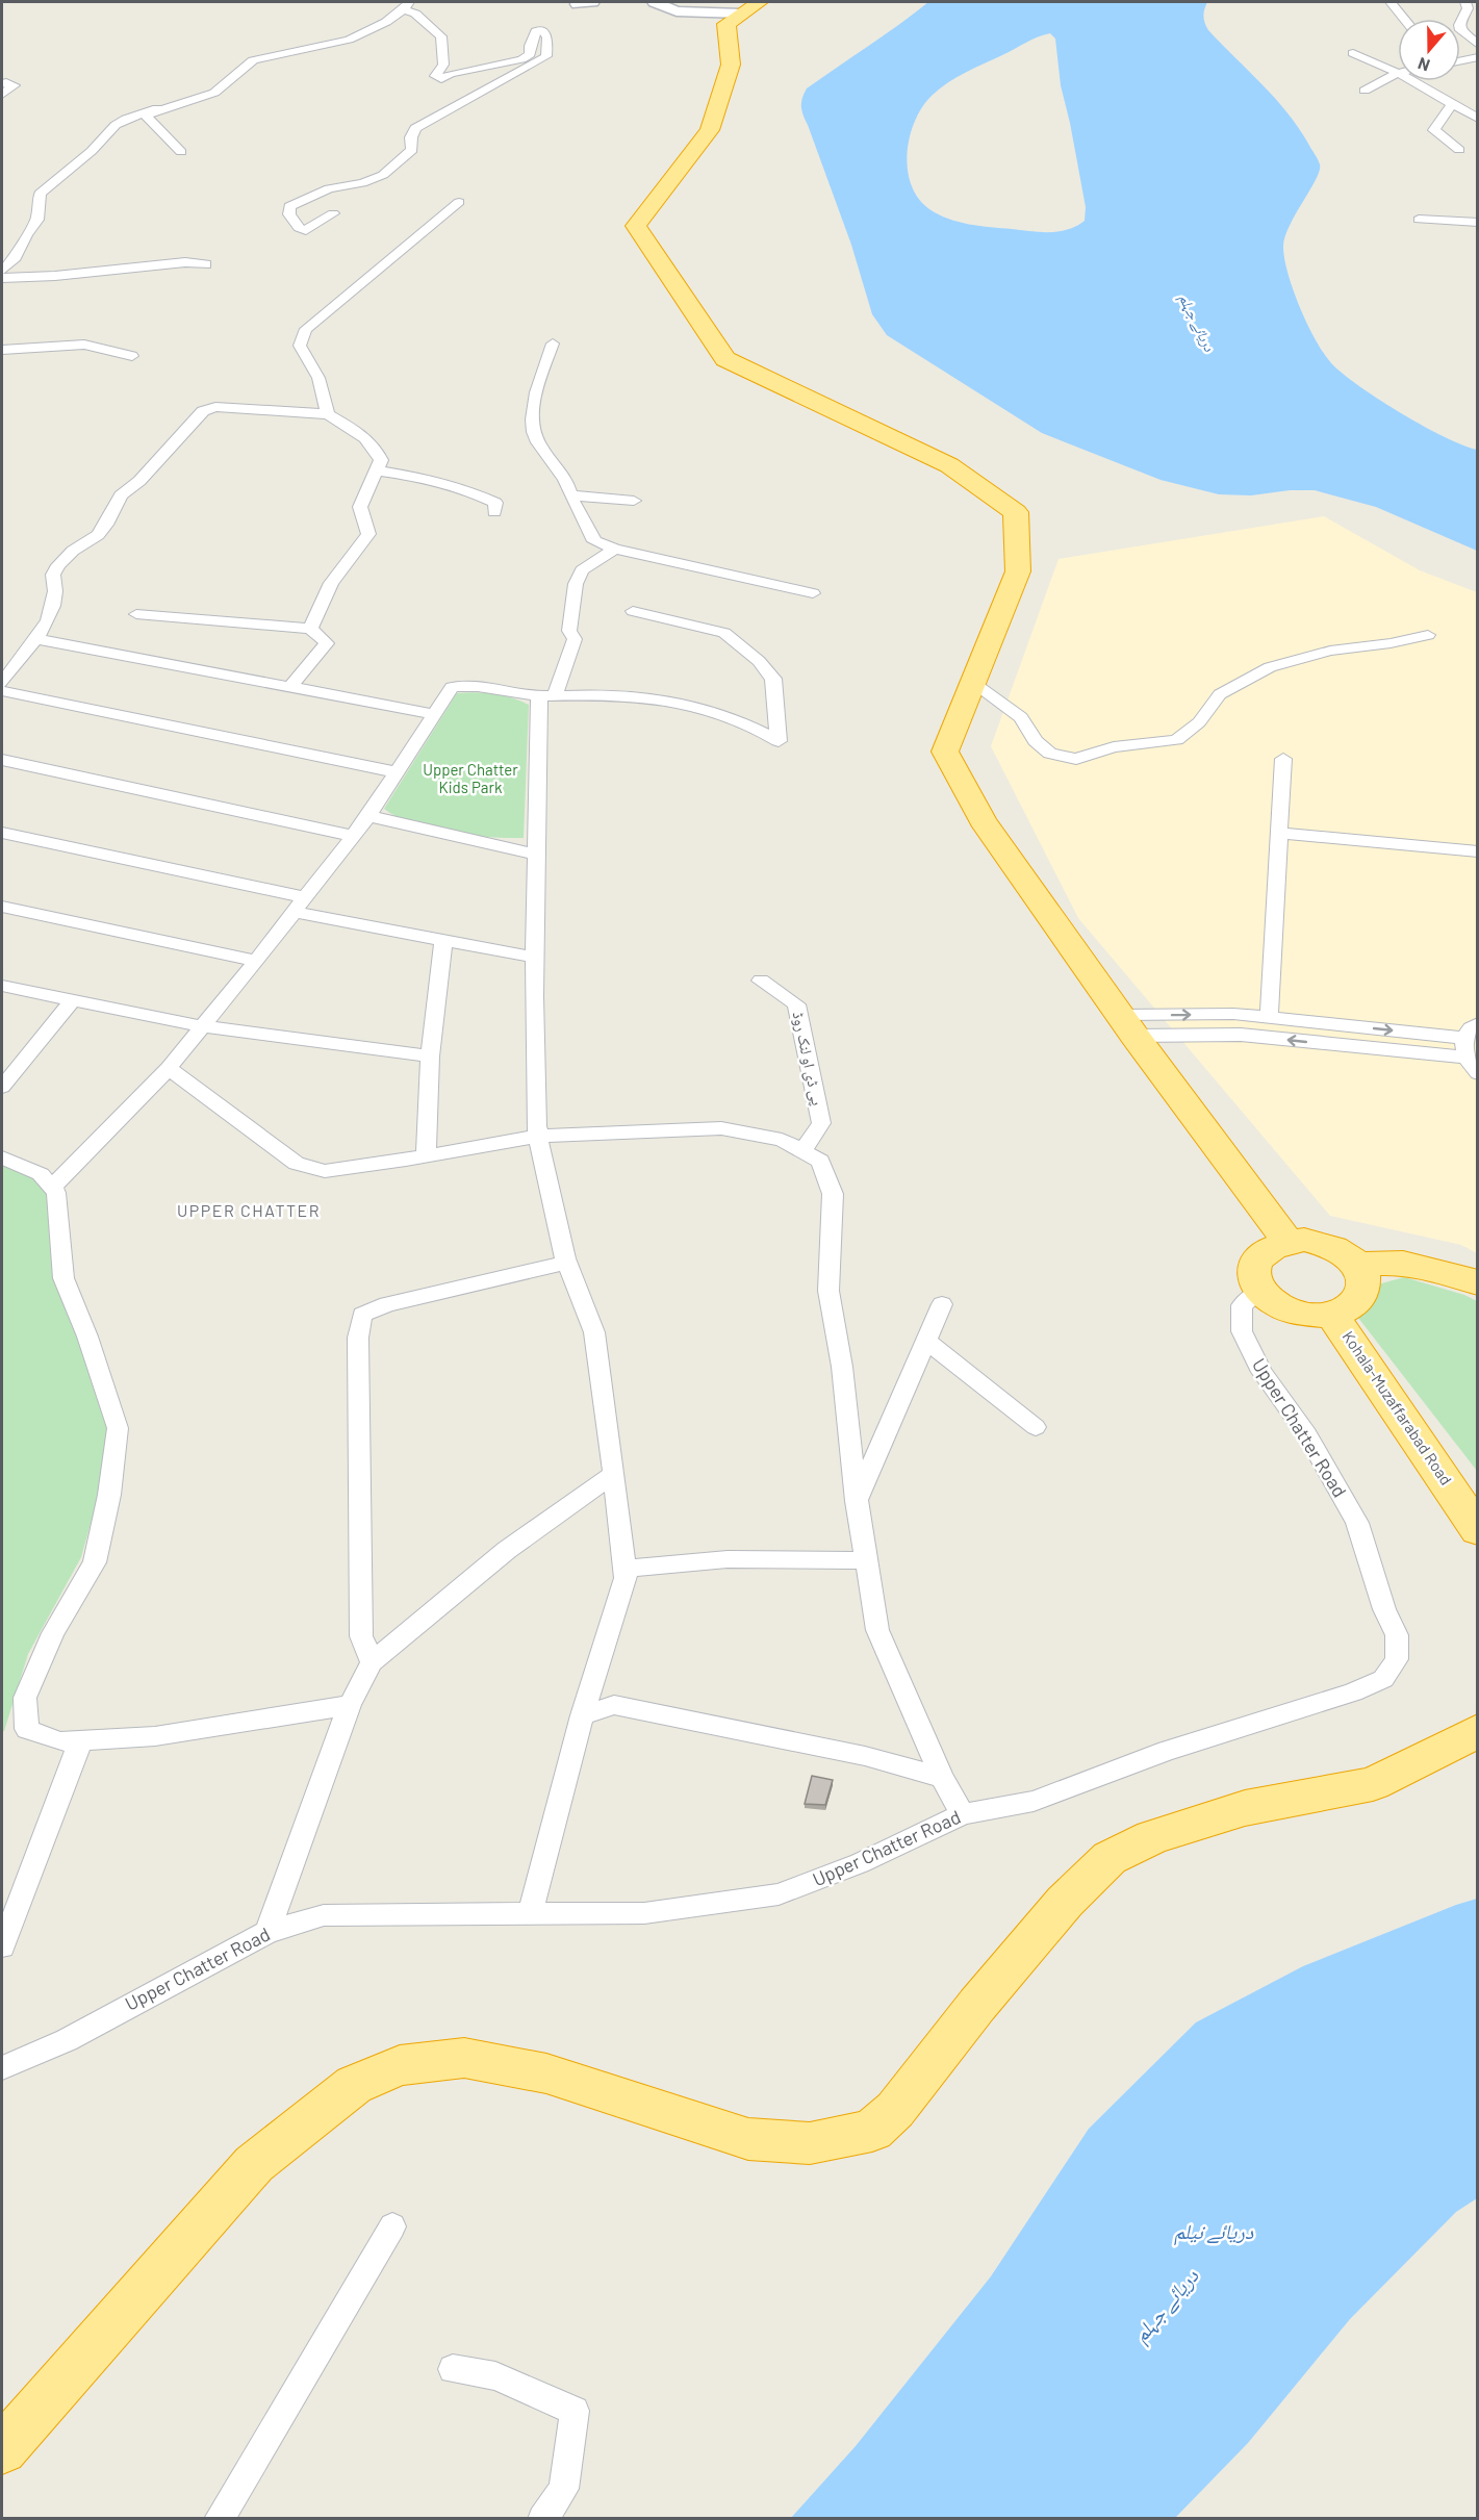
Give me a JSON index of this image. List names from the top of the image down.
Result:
{
  "streets": {
    "highway": ["Kohala-Muzaffarabad Road"],
    "street": ["پی ڈی او لنک روڈ", "Upper Chatter Road"]
  },
  "crossings": [
    ["Kohala-Muzaffarabad Road", "Upper Chatter Road"]
  ],
  "districts": ["UPPER CHATTER"],
  "water": ["دریائے جہلم", "دریائے نیلم"],
  "parks": ["Upper Chatter Kids Park"],
  "north": "bottom"
}
